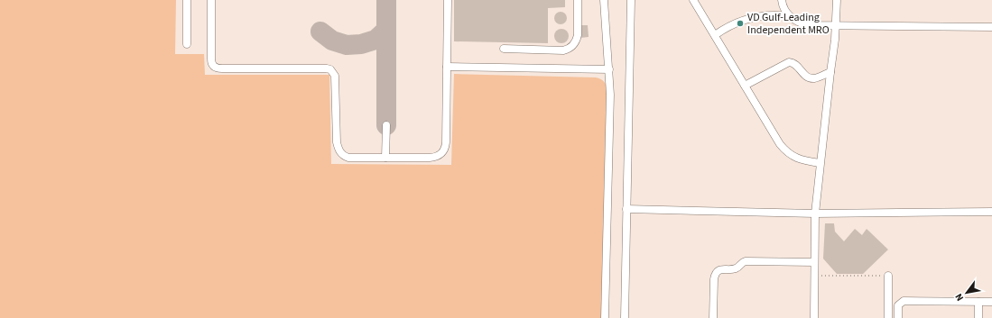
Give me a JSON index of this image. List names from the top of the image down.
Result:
{
  "places": ["VD Gulf-Leading Independent MRO"],
  "north": "bottom left"
}
